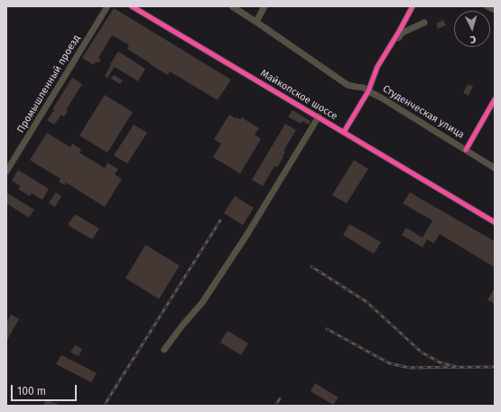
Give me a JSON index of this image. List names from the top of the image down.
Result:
{
  "streets": {
    "street": ["Промышленный проезд", "Майкопское шоссе", "Студенческая улица"]
  },
  "scale_bar": "100 m",
  "north": "bottom"
}
